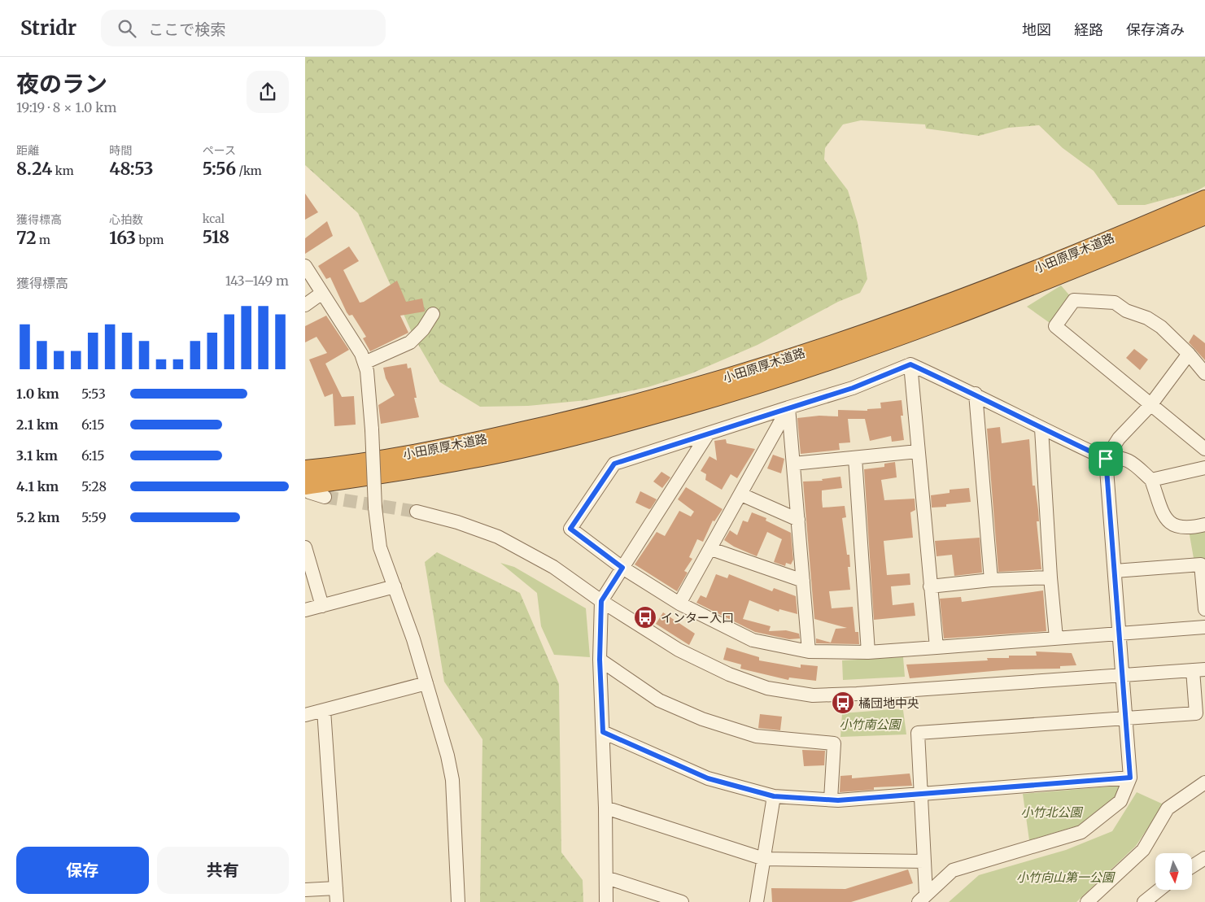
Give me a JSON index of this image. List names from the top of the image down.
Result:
{
  "streets": {
    "highway": ["小田原厚木道路"]
  },
  "parks": ["小竹南公園", "小竹北公園", "小竹向山第一公園"],
  "places": {
    "bus stop": ["インター入口", "橘団地中央"]
  },
  "north": "bottom",
  "page": {
    "header": "Stridr",
    "search": "ここで検索",
    "nav": ["地図", "経路", "保存済み"],
    "heading": ["夜のラン", "19:19 · 8 × 1.0 km"],
    "stats": [
      ["距離", "8.24 km"],
      ["時間", "48:53"],
      ["ペース", "5:56 /km"],
      ["獲得標高", "72 m"],
      ["心拍数", "163 bpm"],
      ["kcal", "518"]
    ],
    "chart": ["獲得標高", "143–149 m"],
    "list": [
      {
        "name": "1.0 km",
        "note": "5:53"
      },
      {
        "name": "2.1 km",
        "note": "6:15"
      },
      {
        "name": "3.1 km",
        "note": "6:15"
      },
      {
        "name": "4.1 km",
        "note": "5:28"
      },
      {
        "name": "5.2 km",
        "note": "5:59"
      }
    ],
    "buttons": ["保存", "共有"]
  }
}
